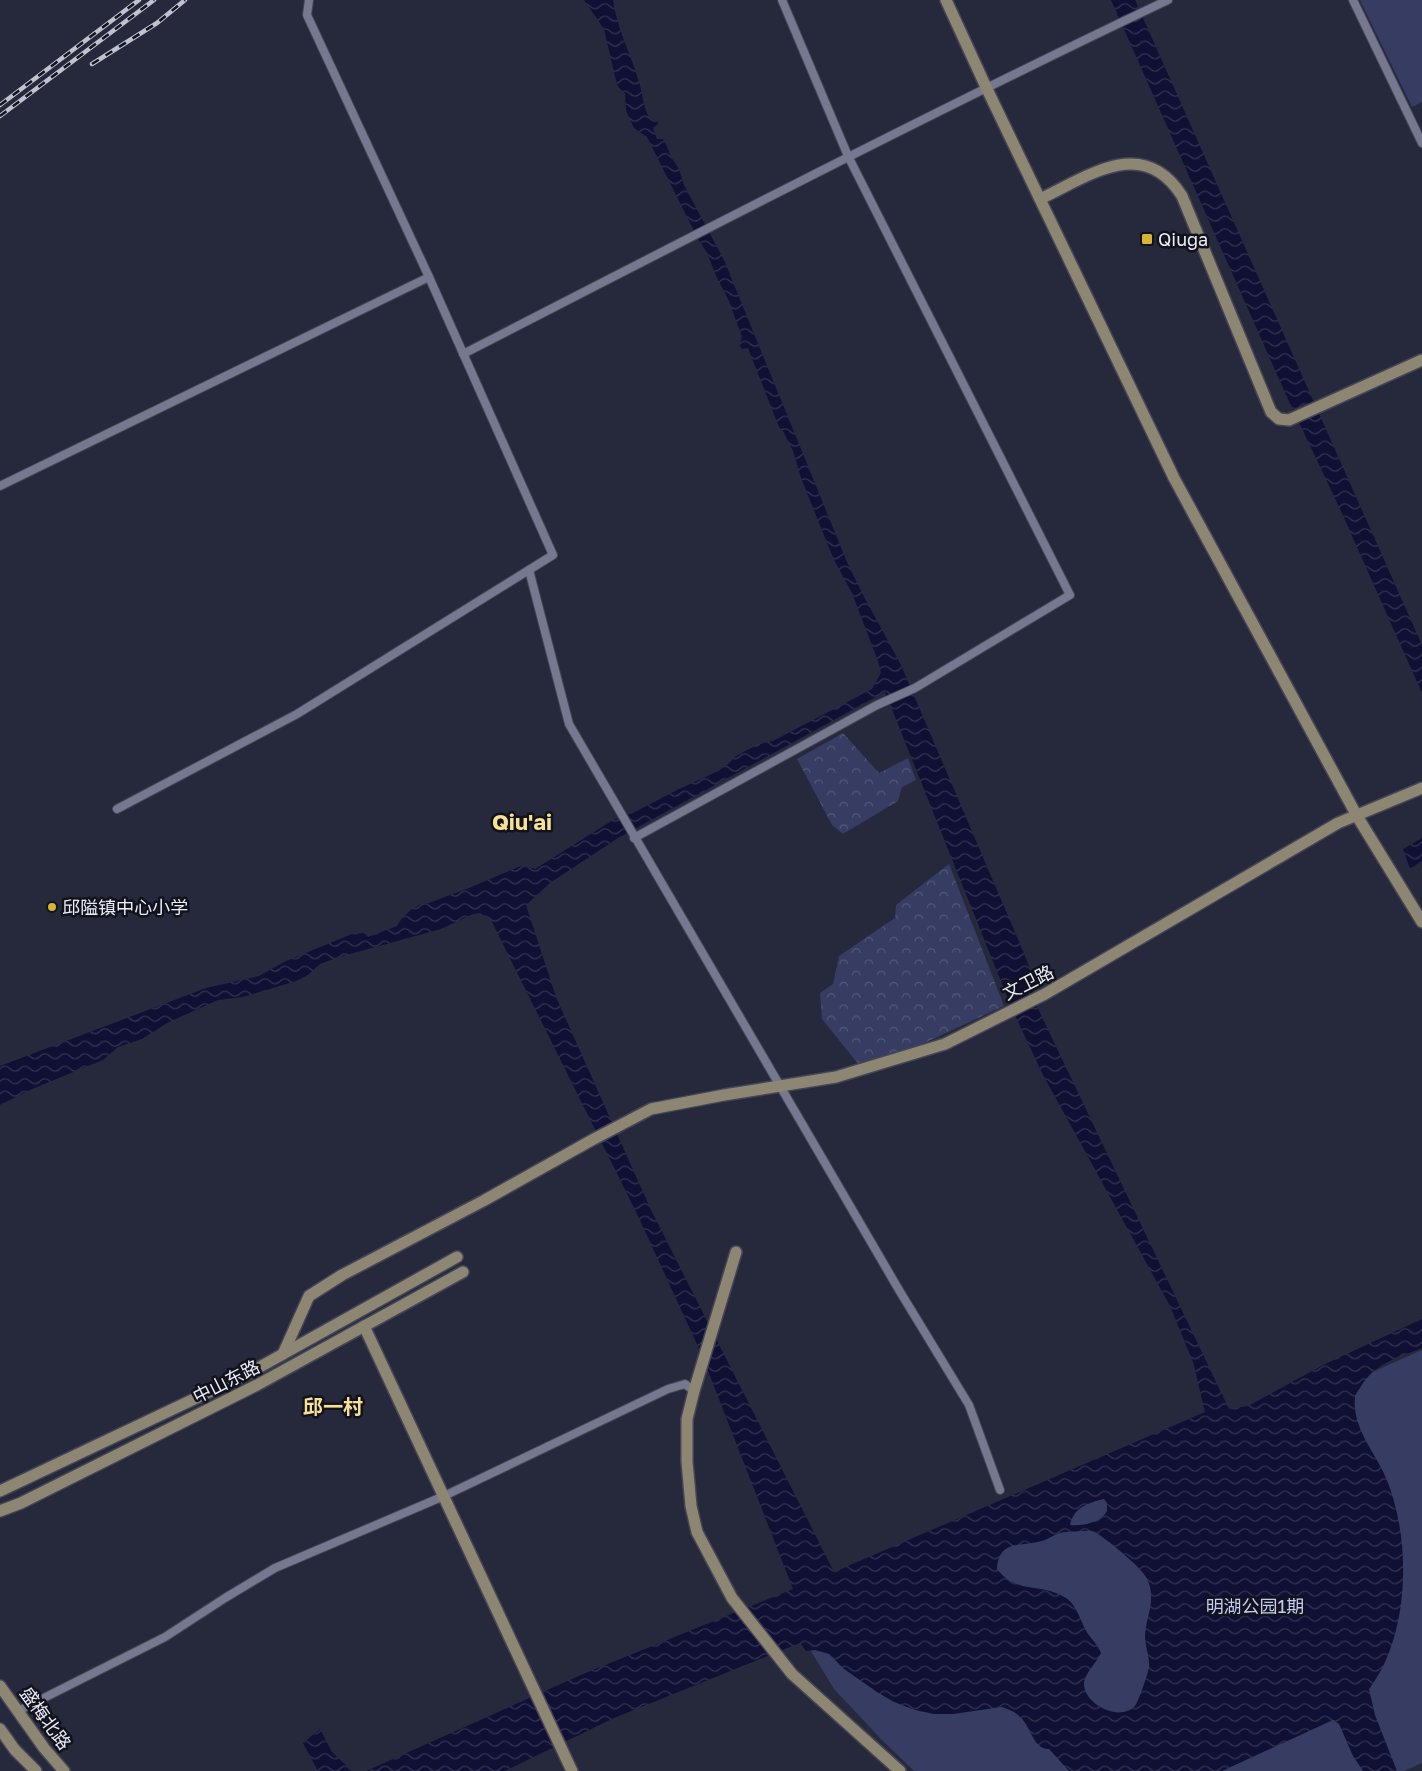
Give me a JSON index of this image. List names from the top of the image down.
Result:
{
  "streets": {
    "street": ["文卫路", "中山东路", "盛梅北路"]
  },
  "crossings": [
    ["文卫路", "中山东路"]
  ],
  "districts": ["Qiu'ai", "邱一村"],
  "parks": ["明湖公园1期"],
  "places": {
    "transit": ["Qiuga"],
    "other": ["邱隘镇中心小学"]
  }
}
